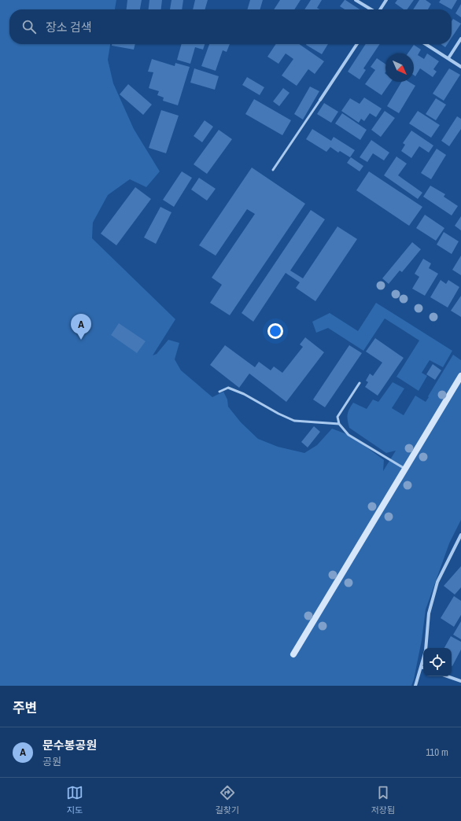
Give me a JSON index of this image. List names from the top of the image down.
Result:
{
  "north": "bottom right",
  "page": {
    "search": "장소 검색",
    "pins": "A",
    "heading": "주변",
    "list": [
      {
        "mark": "A",
        "name": "문수봉공원",
        "note": "공원",
        "value": "110 m"
      }
    ],
    "nav": ["지도", "길찾기", "저장됨"]
  }
}
